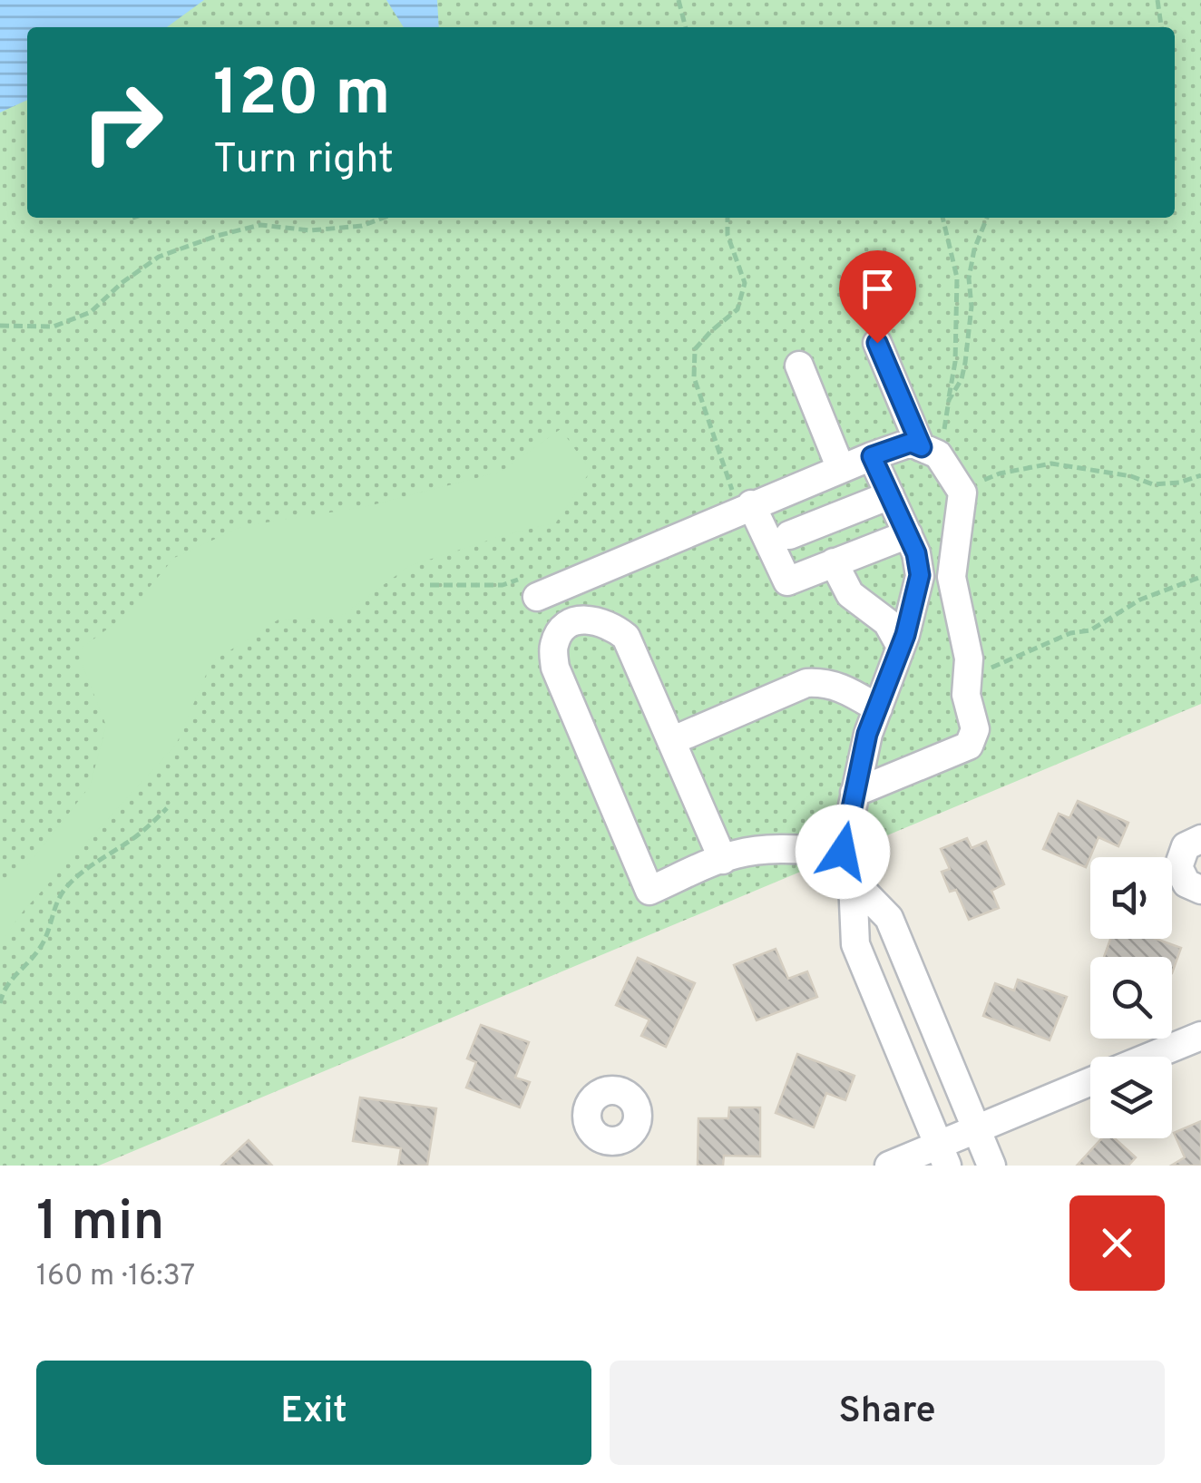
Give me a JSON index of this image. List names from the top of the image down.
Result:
{
  "page": {
    "turn": ["120 m", "Turn right"],
    "heading": ["1 min", "160 m · 16:37"],
    "buttons": ["Exit", "Share"]
  }
}
